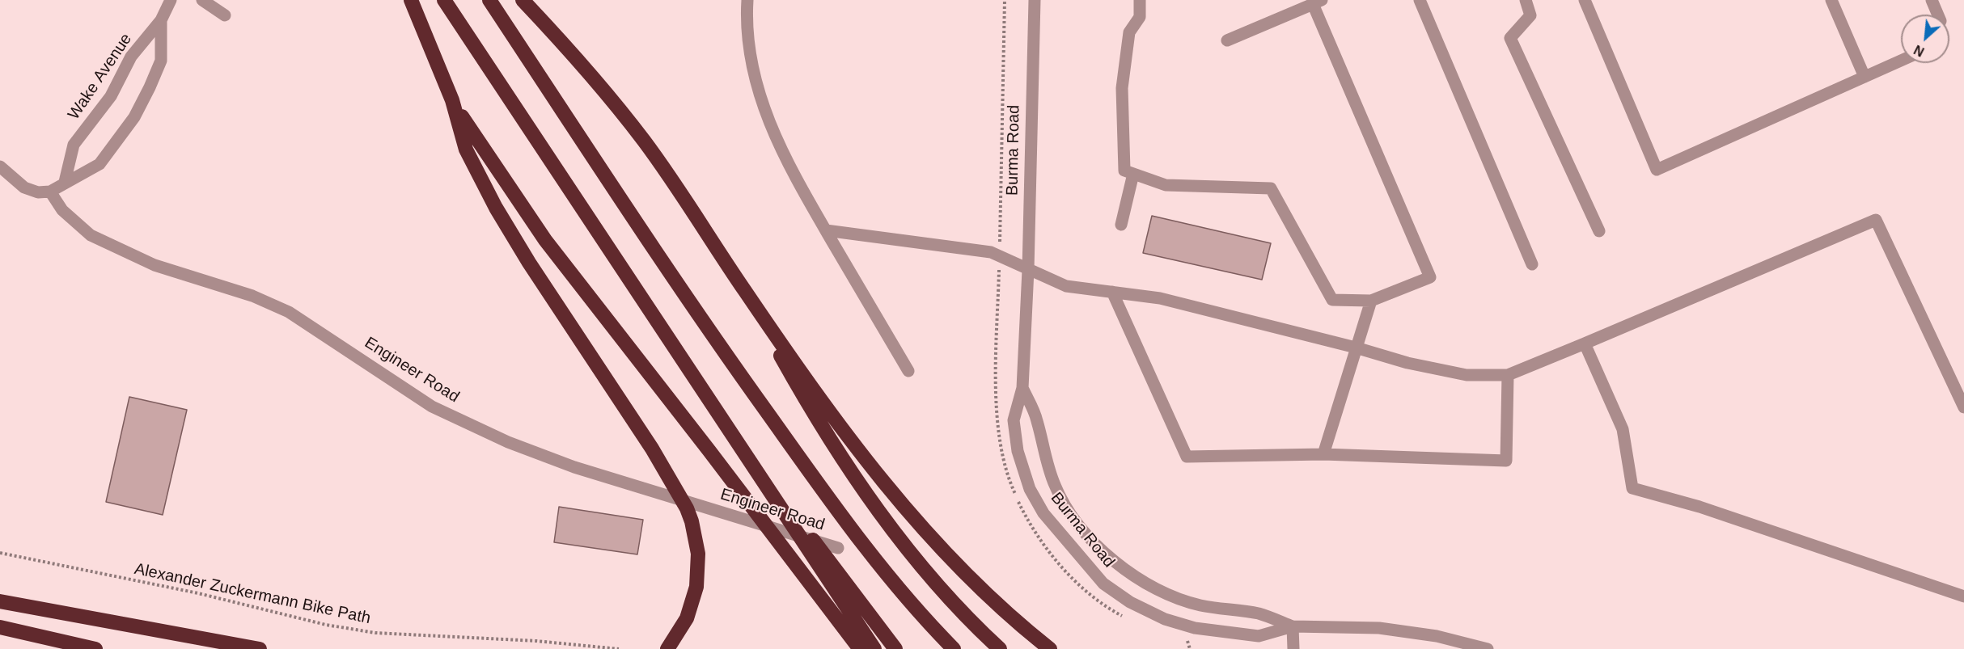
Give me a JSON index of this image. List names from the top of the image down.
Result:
{
  "streets": {
    "street": ["Wake Avenue", "Burma Road", "Engineer Road"],
    "path": ["Alexander Zuckermann Bike Path"]
  },
  "crossings": [
    ["Wake Avenue", "Engineer Road"]
  ],
  "north": "bottom left"
}
